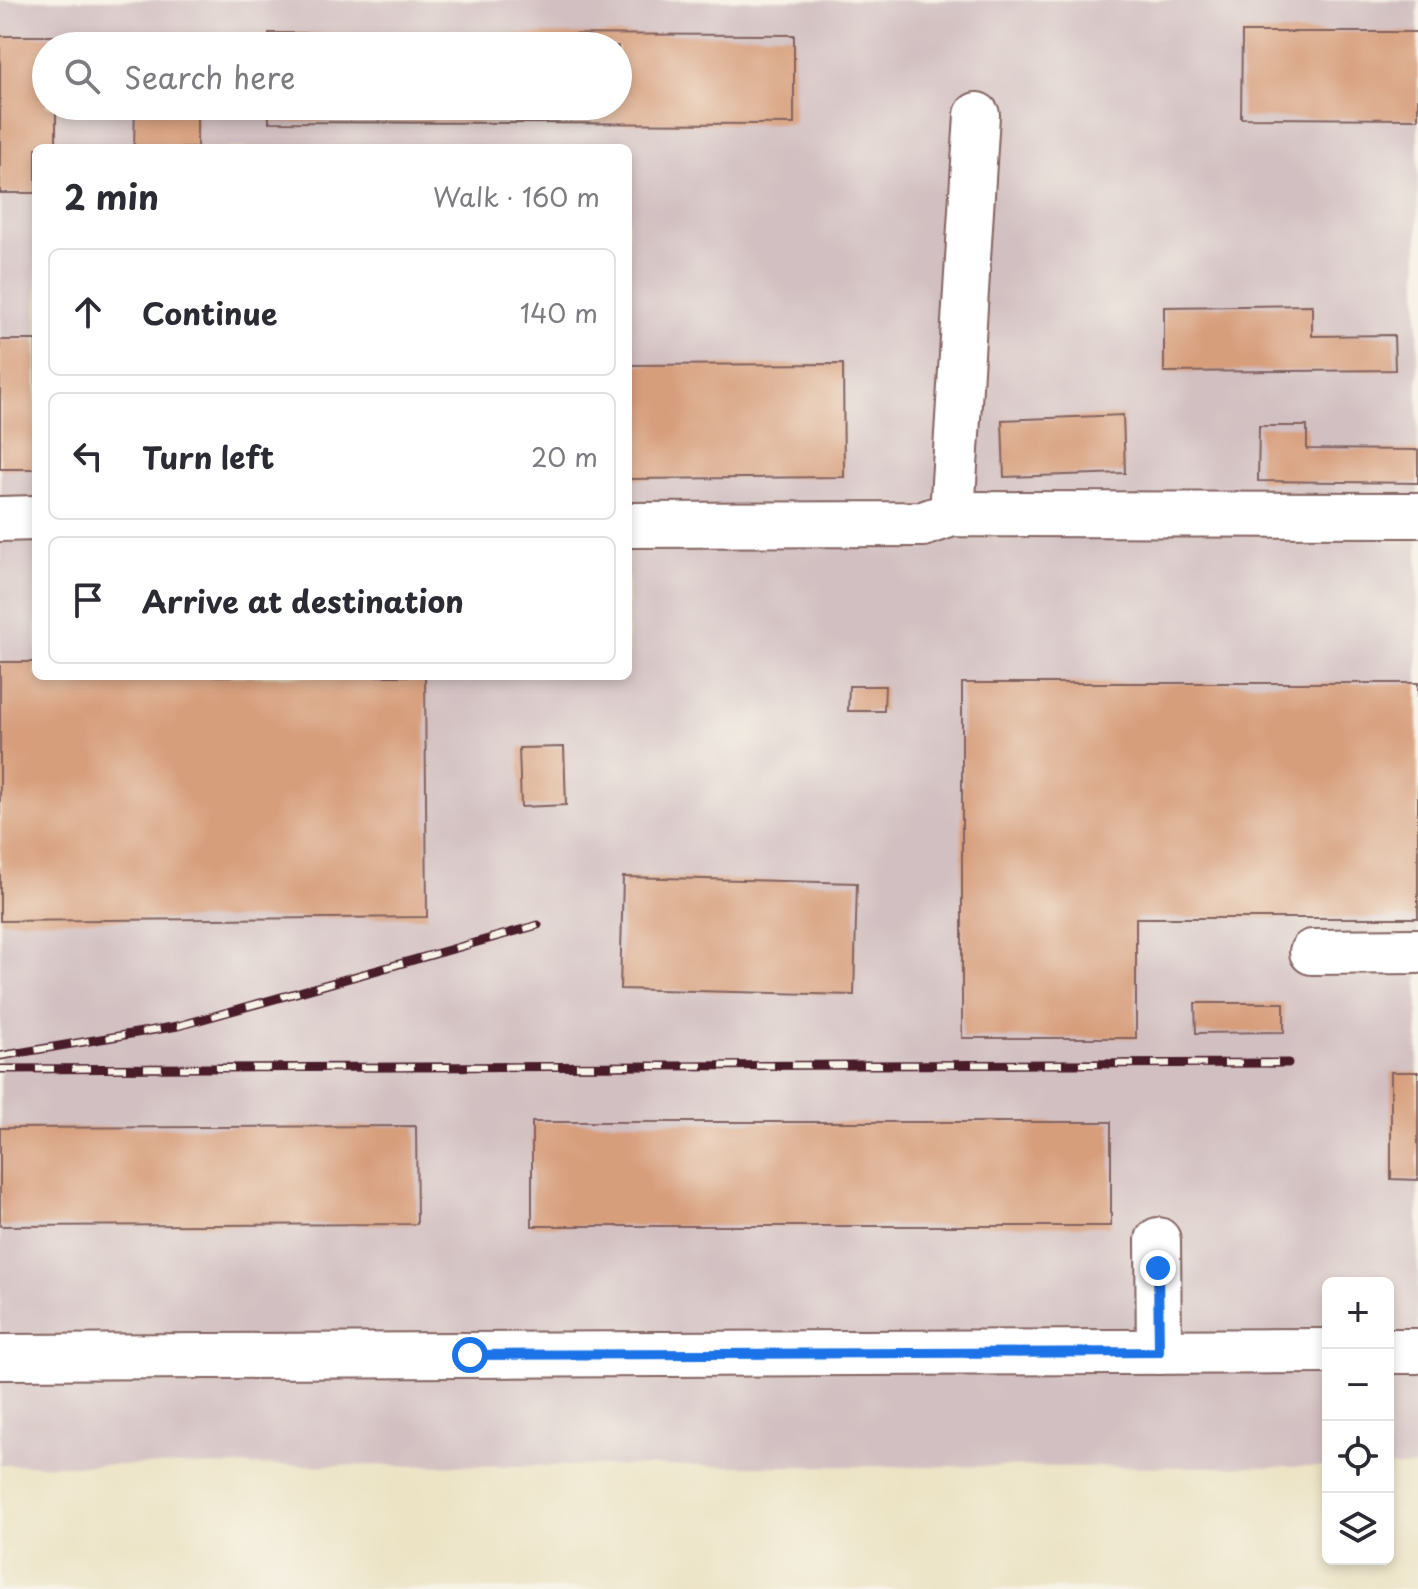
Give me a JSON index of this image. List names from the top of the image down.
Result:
{
  "page": {
    "search": "Search here",
    "heading": ["2 min", "Walk · 160 m"],
    "list": [
      ["Continue", "140 m"],
      ["Turn left", "20 m"],
      "Arrive at destination"
    ],
    "map_buttons": ["+", "−"]
  }
}
